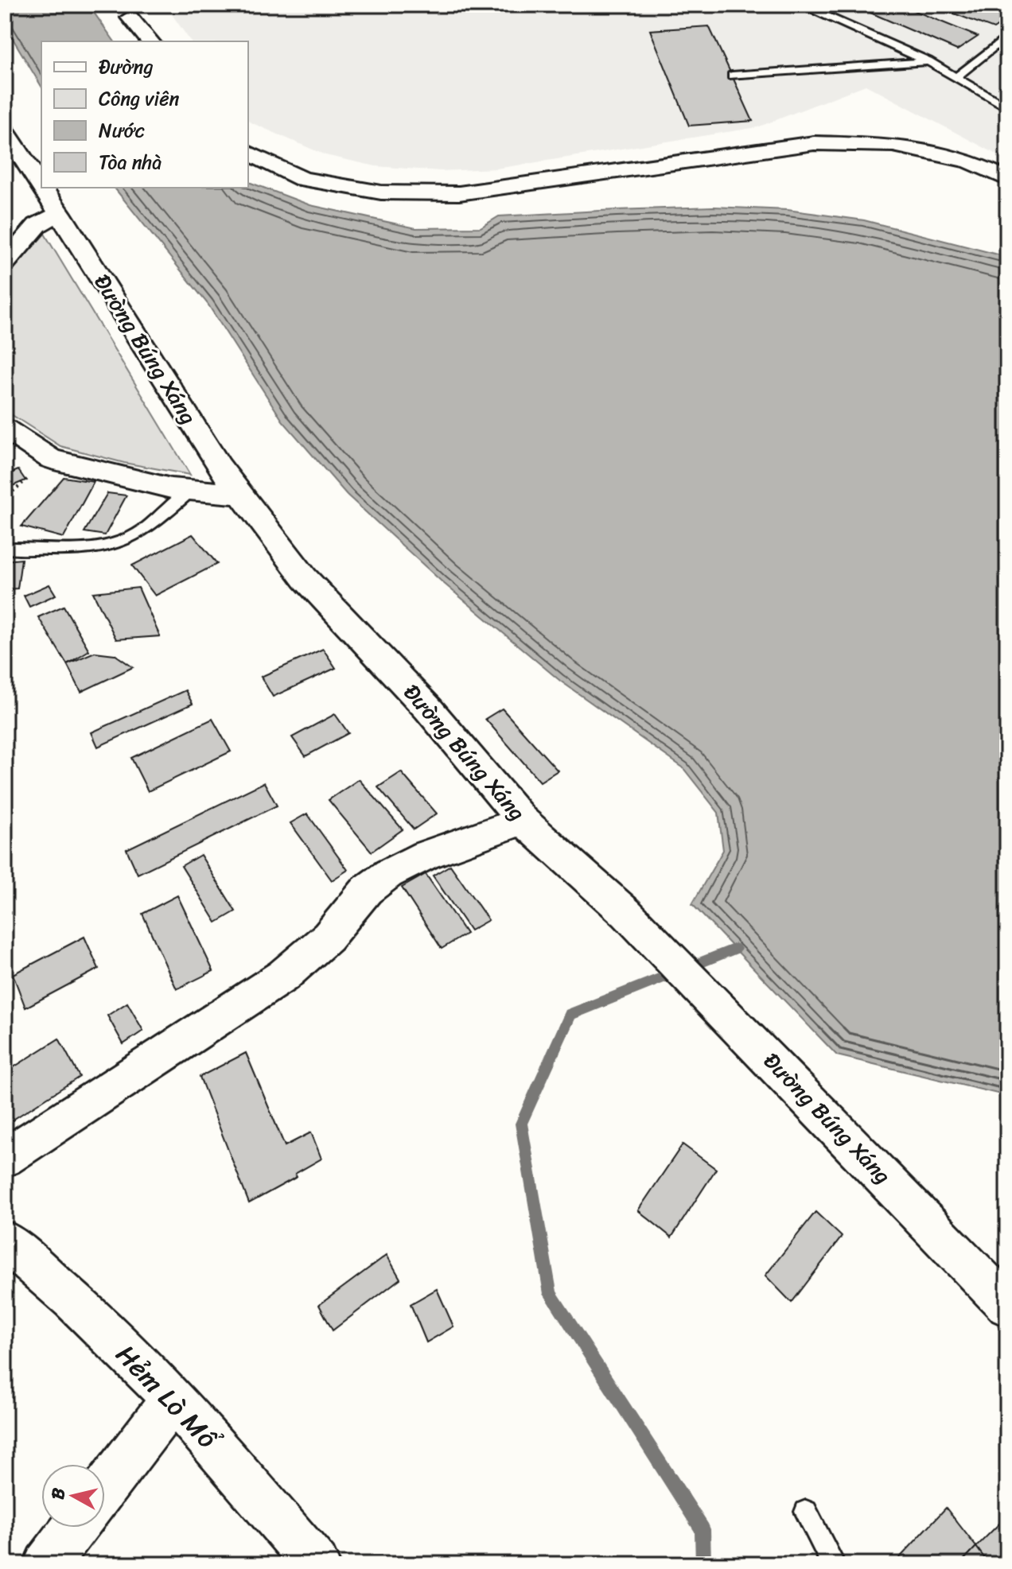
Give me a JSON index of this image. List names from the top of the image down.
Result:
{
  "streets": {
    "street": ["Đường Búng Xáng", "Hẻm Lò Mổ"]
  },
  "legend": [
    "Đường",
    "Công viên",
    "Nước",
    "Tòa nhà"
  ],
  "north": "left"
}
